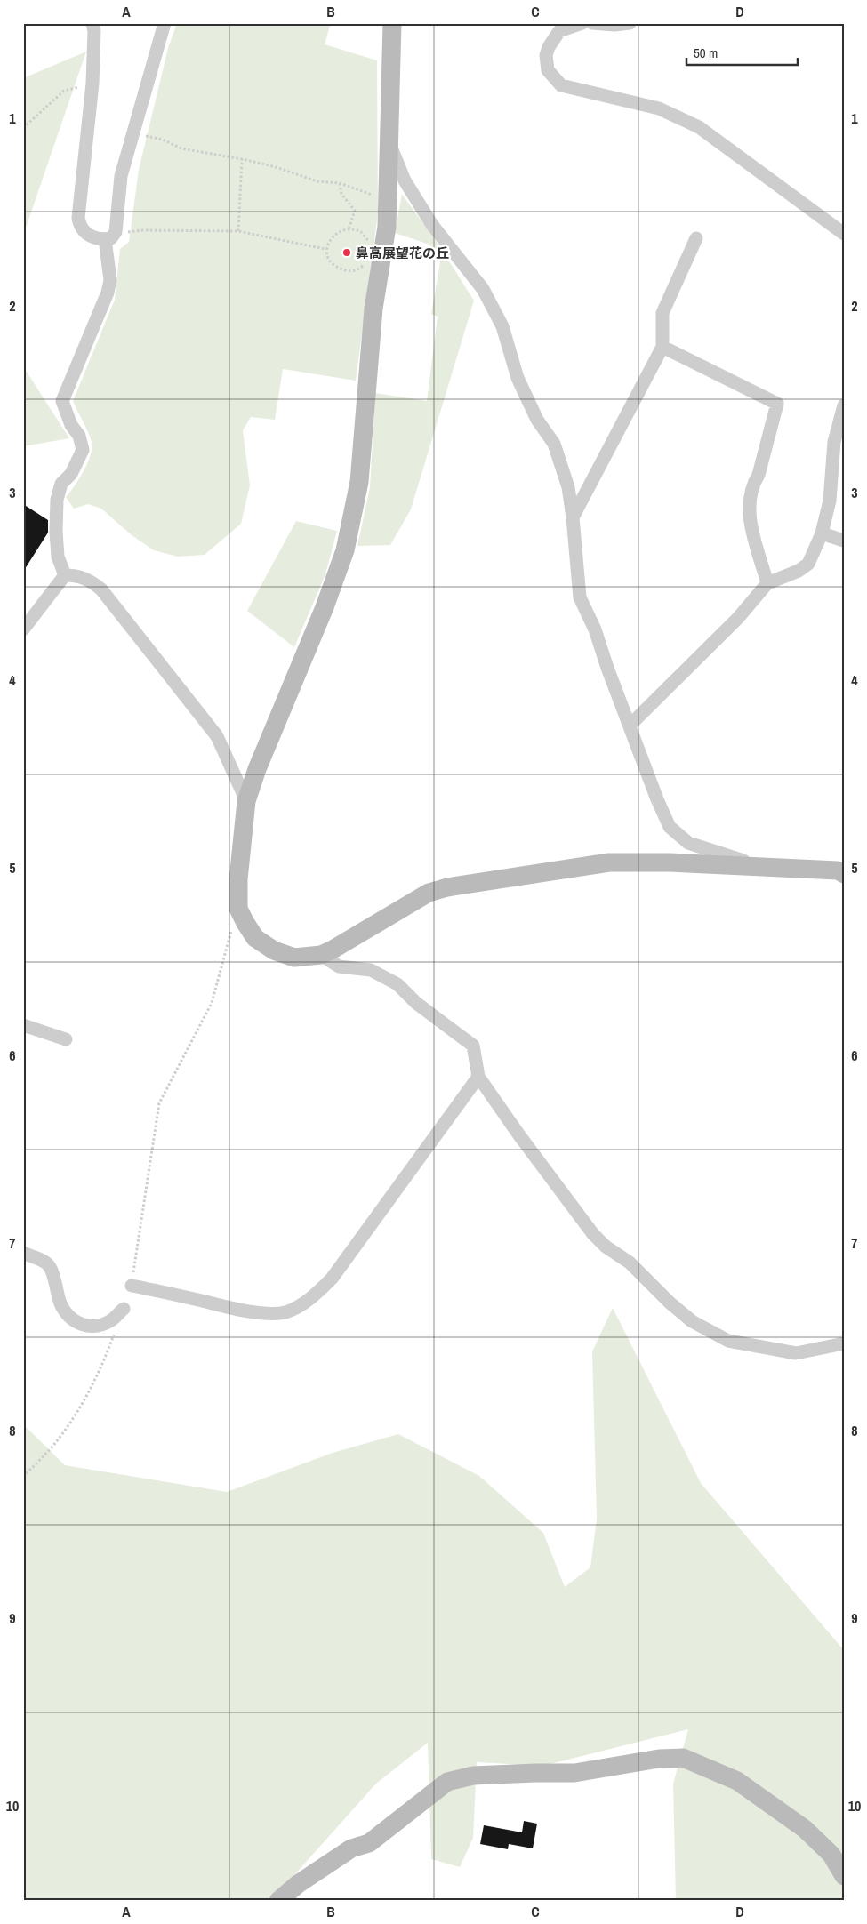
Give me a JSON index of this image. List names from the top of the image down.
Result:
{
  "places": ["鼻高展望花の丘"],
  "scale_bar": "50 m",
  "grid": {
    "columns": [
      "A",
      "B",
      "C",
      "D"
    ],
    "rows": [
      "1",
      "2",
      "3",
      "4",
      "5",
      "6",
      "7",
      "8",
      "9",
      "10"
    ]
  }
}
